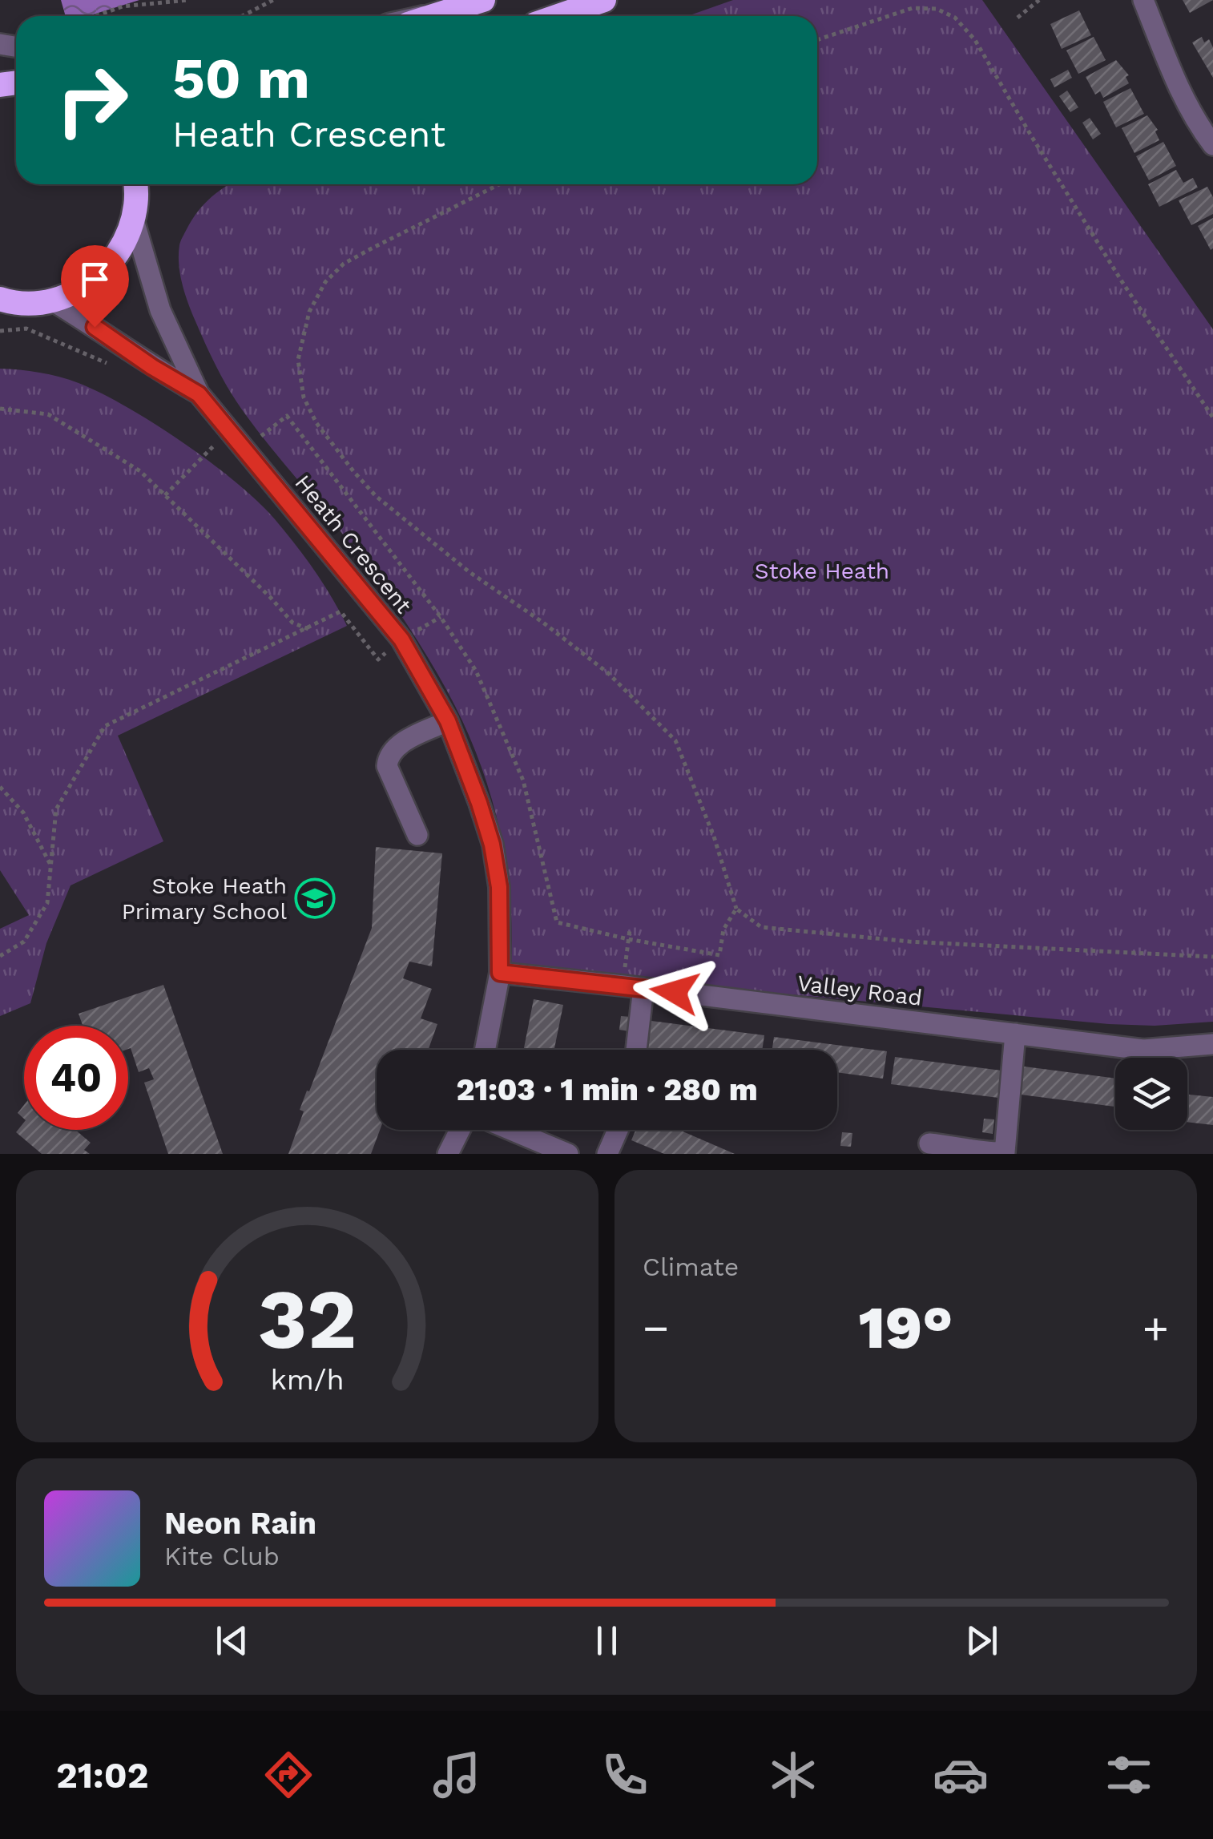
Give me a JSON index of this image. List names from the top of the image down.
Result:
{
  "streets": {
    "street": ["Heath Crescent", "Valley Road"]
  },
  "crossings": [
    ["Heath Crescent", "Valley Road"]
  ],
  "parks": ["Stoke Heath"],
  "places": {
    "school or university": ["Stoke Heath Primary School"]
  },
  "page": {
    "turn": ["50 m", "Heath Crescent"],
    "limit": "40",
    "trip": "21:03 · 1 min · 280 m",
    "tile": "Climate",
    "heat": ["−", "19°", "+"],
    "song": ["Neon Rain", "Kite Club"],
    "tabs": "21:02",
    "gauge": ["32", "km/h"]
  }
}
